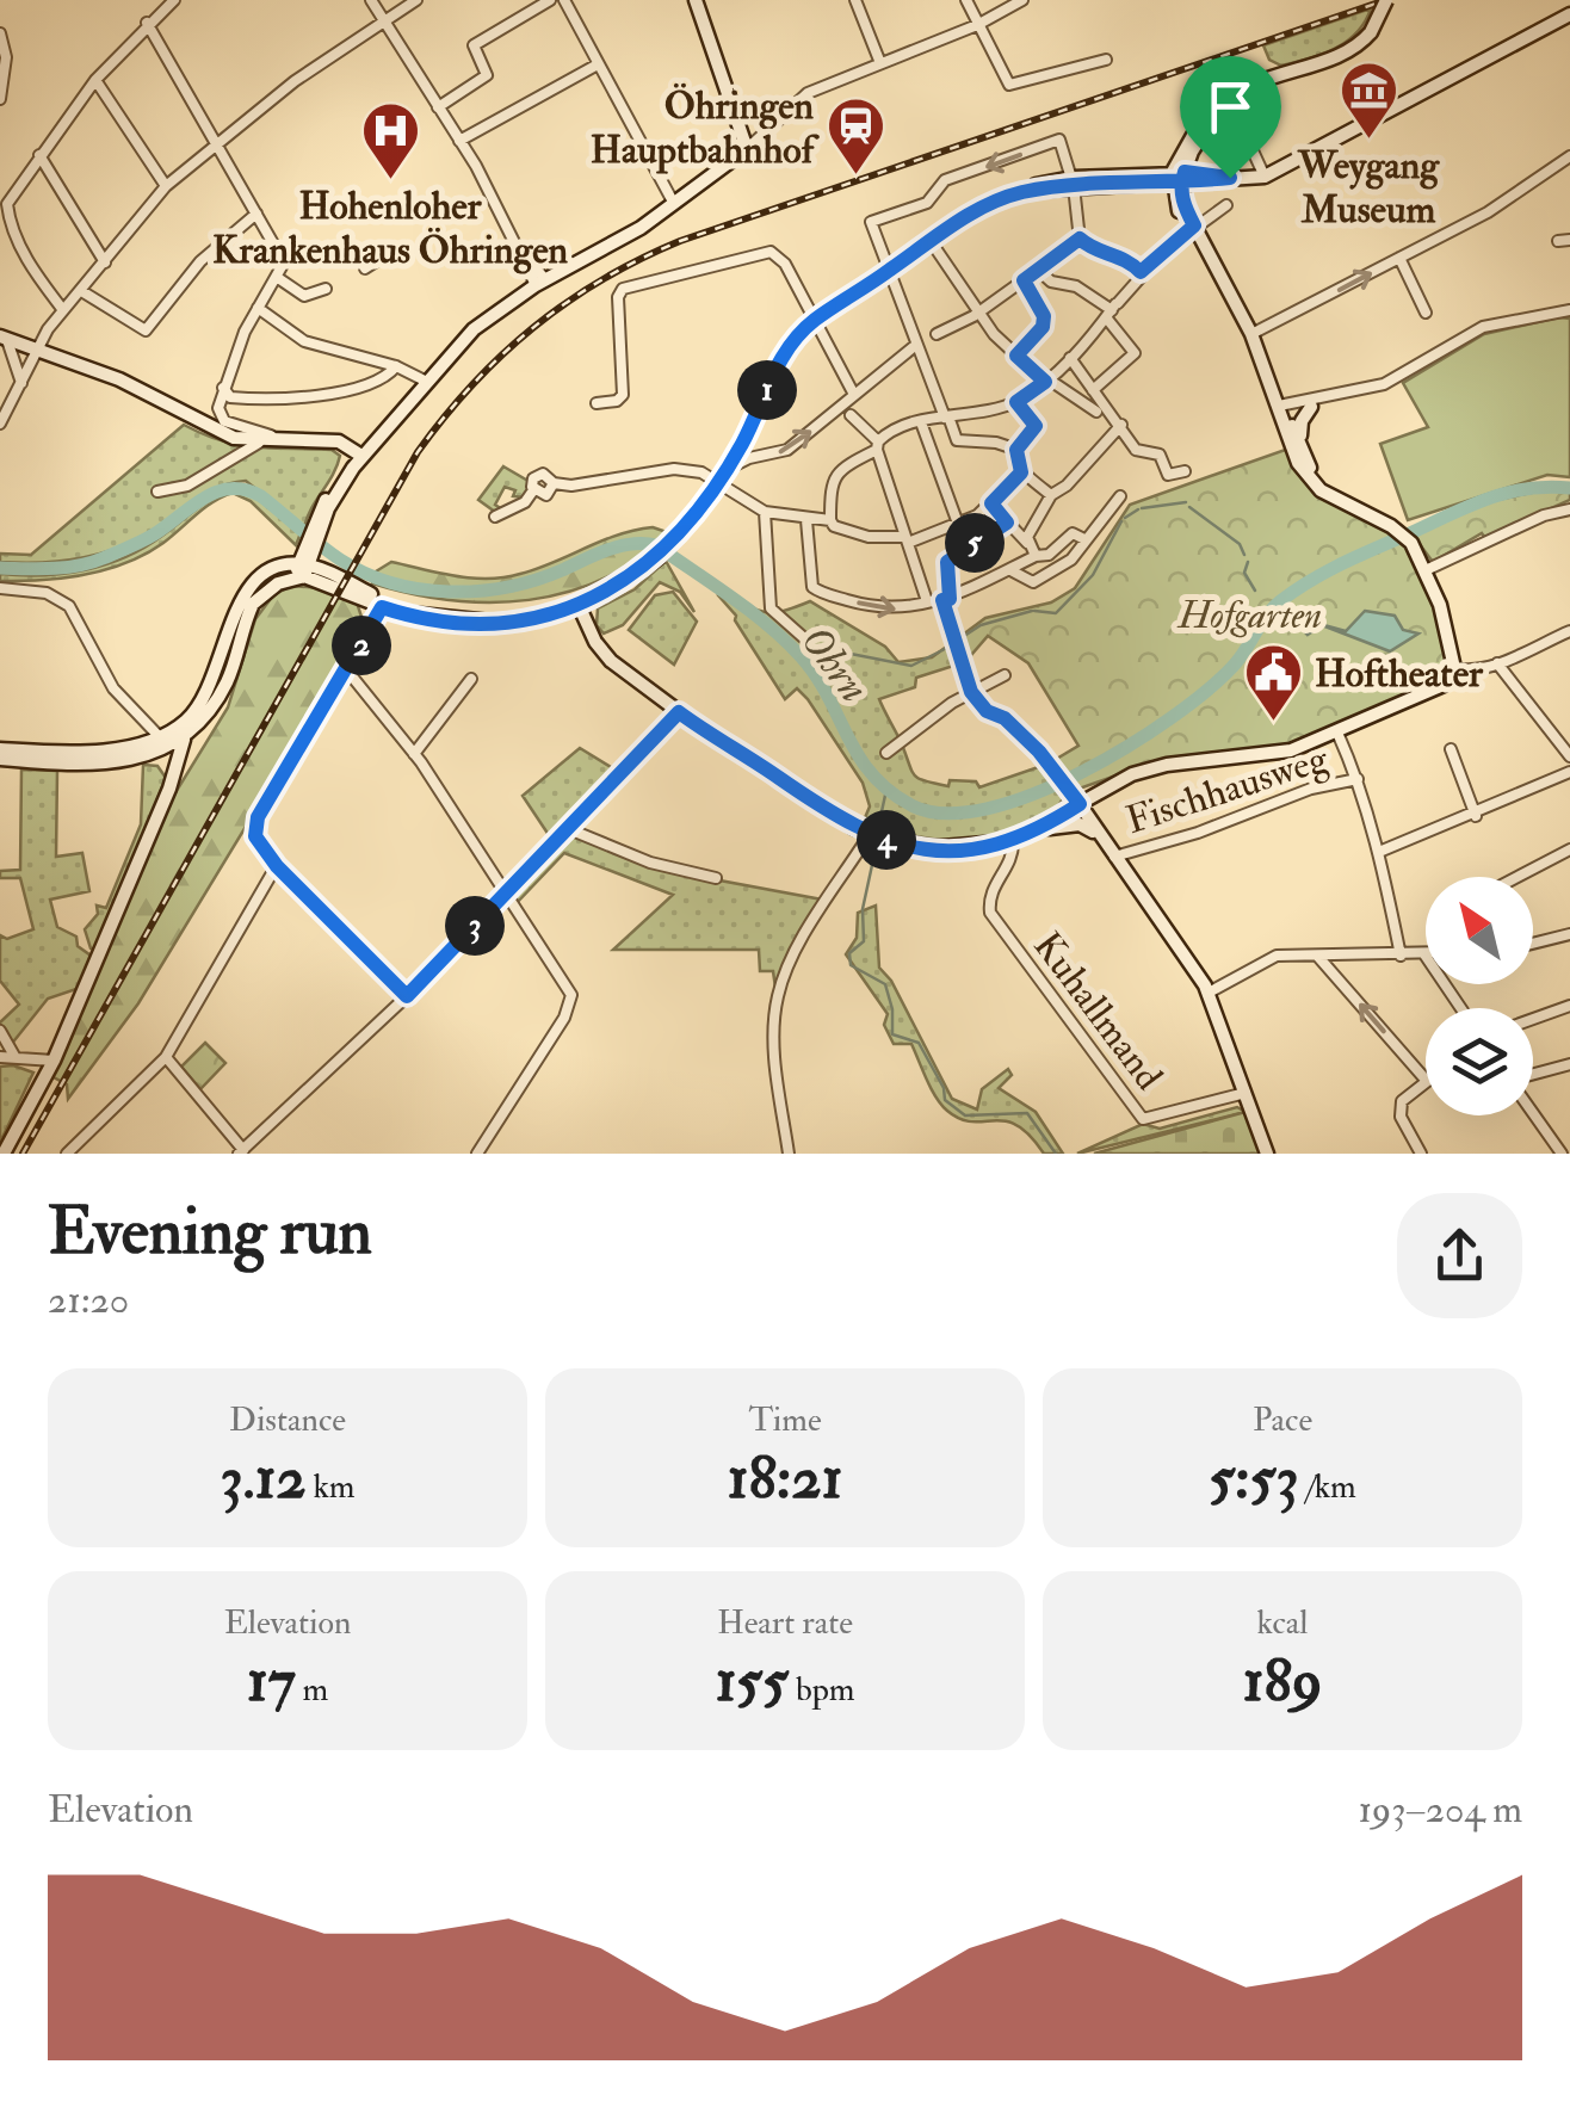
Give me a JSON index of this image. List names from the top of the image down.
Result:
{
  "streets": {
    "street": ["Fischhausweg", "Kuhallmand"]
  },
  "water": ["Ohrn"],
  "parks": ["Hofgarten"],
  "places": {
    "museum": ["Weygang Museum"],
    "station": ["Öhringen Hauptbahnhof"],
    "hospital": ["Hohenloher Krankenhaus Öhringen"],
    "public building": ["Hoftheater"]
  },
  "north": "top left",
  "page": {
    "pins": [
      "1",
      "5",
      "2",
      "4",
      "3"
    ],
    "heading": ["Evening run", "21:20"],
    "stats": [
      ["Distance", "3.12 km"],
      ["Time", "18:21"],
      ["Pace", "5:53 /km"],
      ["Elevation", "17 m"],
      ["Heart rate", "155 bpm"],
      ["kcal", "189"]
    ],
    "chart": ["Elevation", "193–204 m"]
  }
}
